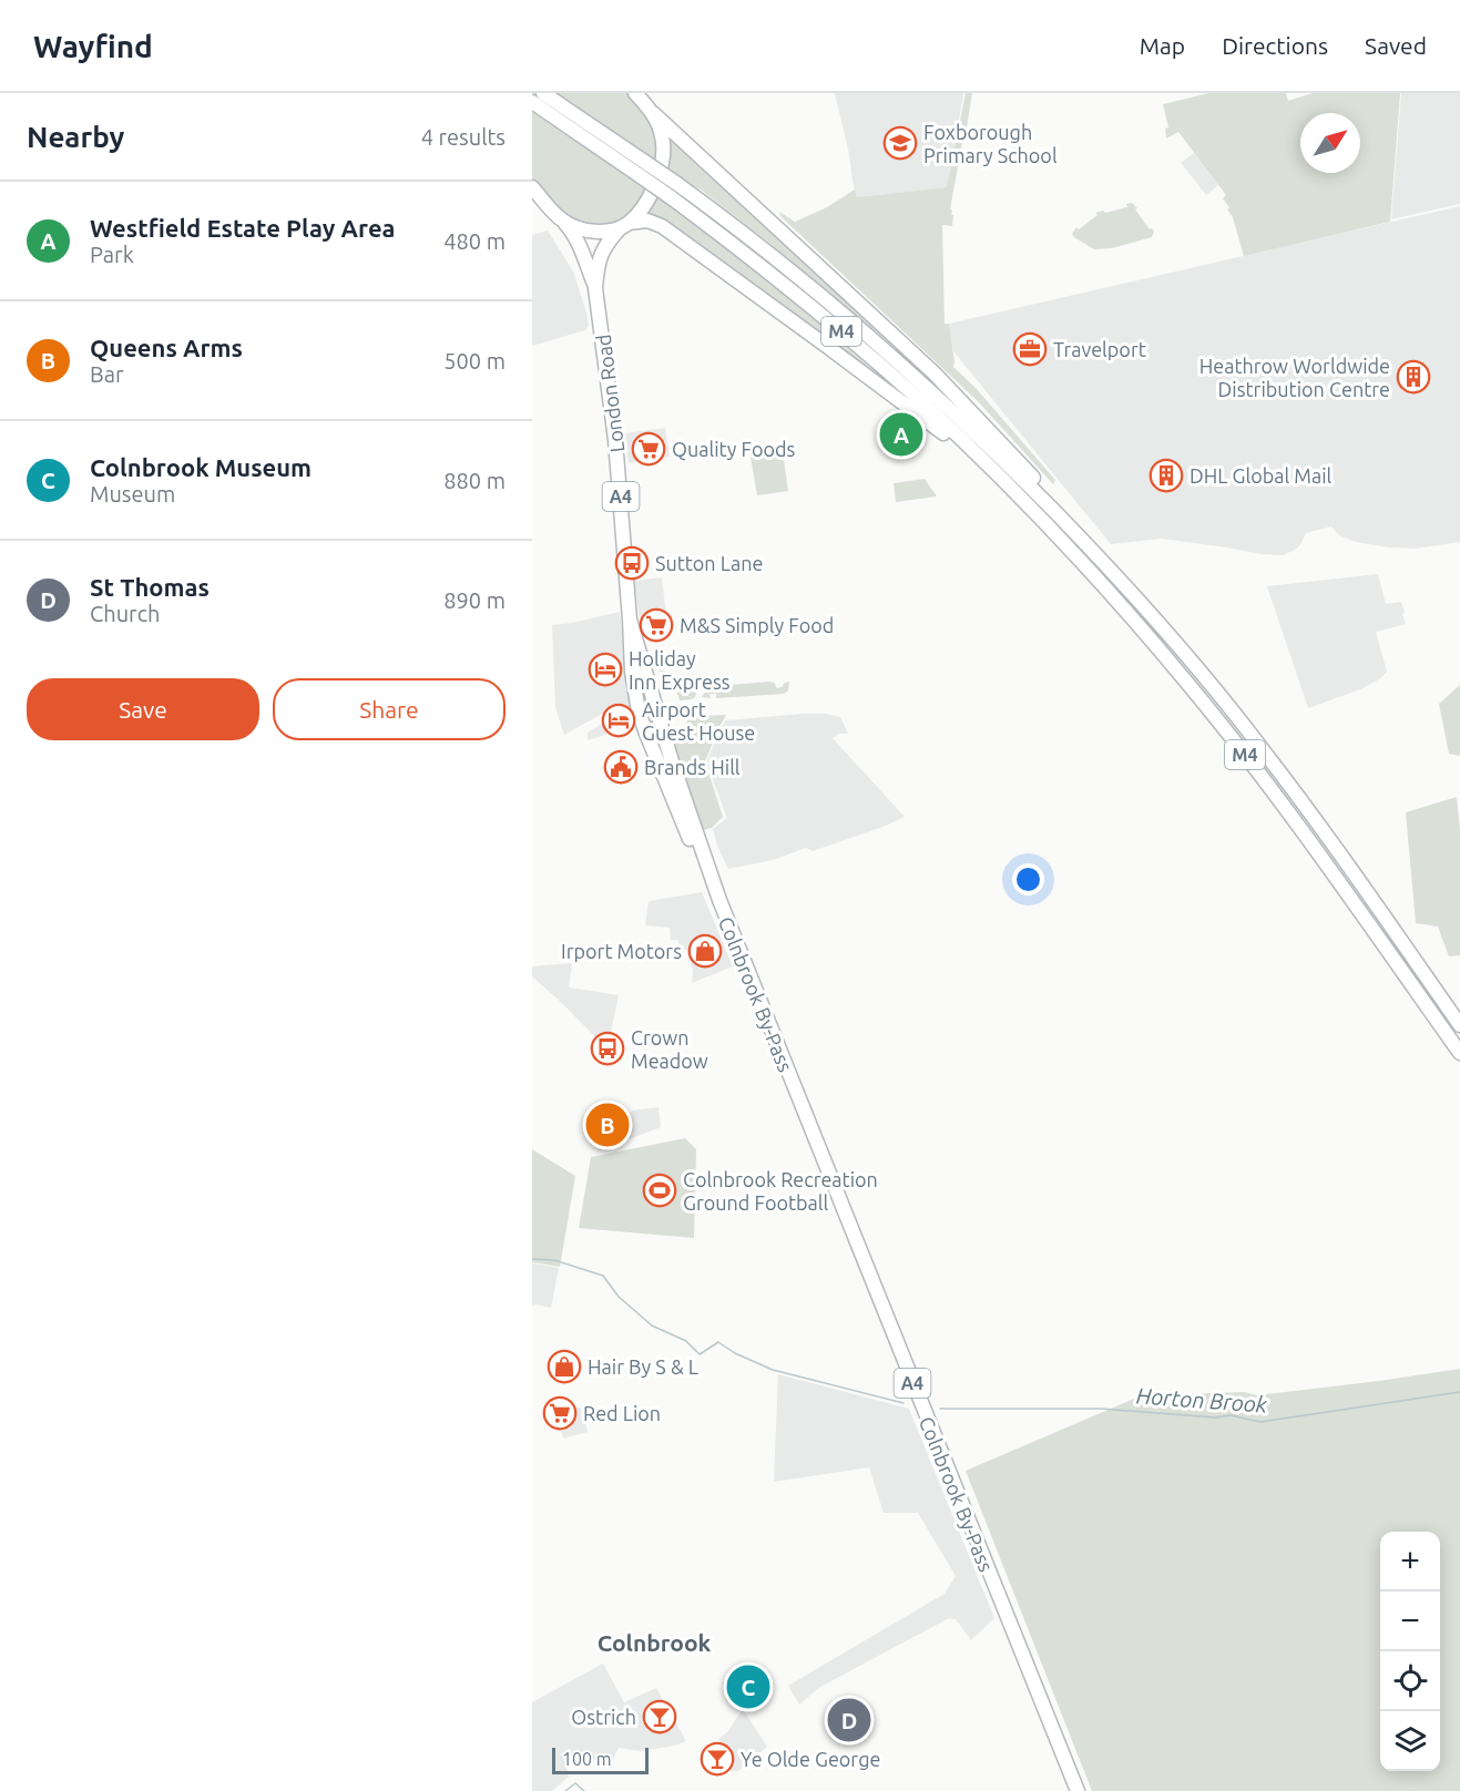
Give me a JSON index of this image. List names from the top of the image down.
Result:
{
  "streets": {
    "highway": [
      "M4",
      "London Road",
      "A4",
      "Colnbrook By-Pass"
    ]
  },
  "crossings": [
    ["M4", "London Road"],
    ["London Road", "Colnbrook By-Pass"]
  ],
  "districts": ["Colnbrook"],
  "water": ["Horton Brook"],
  "places": {
    "school or university": ["Foxborough Primary School"],
    "office": ["Travelport"],
    "building": ["Heathrow Worldwide Distribution Centre", "DHL Global Mail"],
    "supermarket": ["Quality Foods", "M&S Simply Food", "Red Lion"],
    "bus stop": ["Sutton Lane", "Crown Meadow"],
    "hotel": ["Holiday Inn Express", "Airport Guest House"],
    "public building": ["Brands Hill"],
    "shop": ["Irport Motors", "Hair By S & L"],
    "sports": ["Colnbrook Recreation Ground Football"],
    "bar": ["Ostrich", "Ye Olde George"]
  },
  "scale_bar": "100 m",
  "north": "top right",
  "page": {
    "header": "Wayfind",
    "nav": ["Map", "Directions", "Saved"],
    "heading": ["Nearby", "4 results"],
    "list": [
      {
        "mark": "A",
        "name": "Westfield Estate Play Area",
        "note": "Park",
        "value": "480 m"
      },
      {
        "mark": "B",
        "name": "Queens Arms",
        "note": "Bar",
        "value": "500 m"
      },
      {
        "mark": "C",
        "name": "Colnbrook Museum",
        "note": "Museum",
        "value": "880 m"
      },
      {
        "mark": "D",
        "name": "St Thomas",
        "note": "Church",
        "value": "890 m"
      }
    ],
    "pins": [
      "A",
      "B",
      "C",
      "D"
    ],
    "buttons": ["Save", "Share"],
    "map_buttons": ["+", "−"],
    "scale": "100 m"
  }
}
